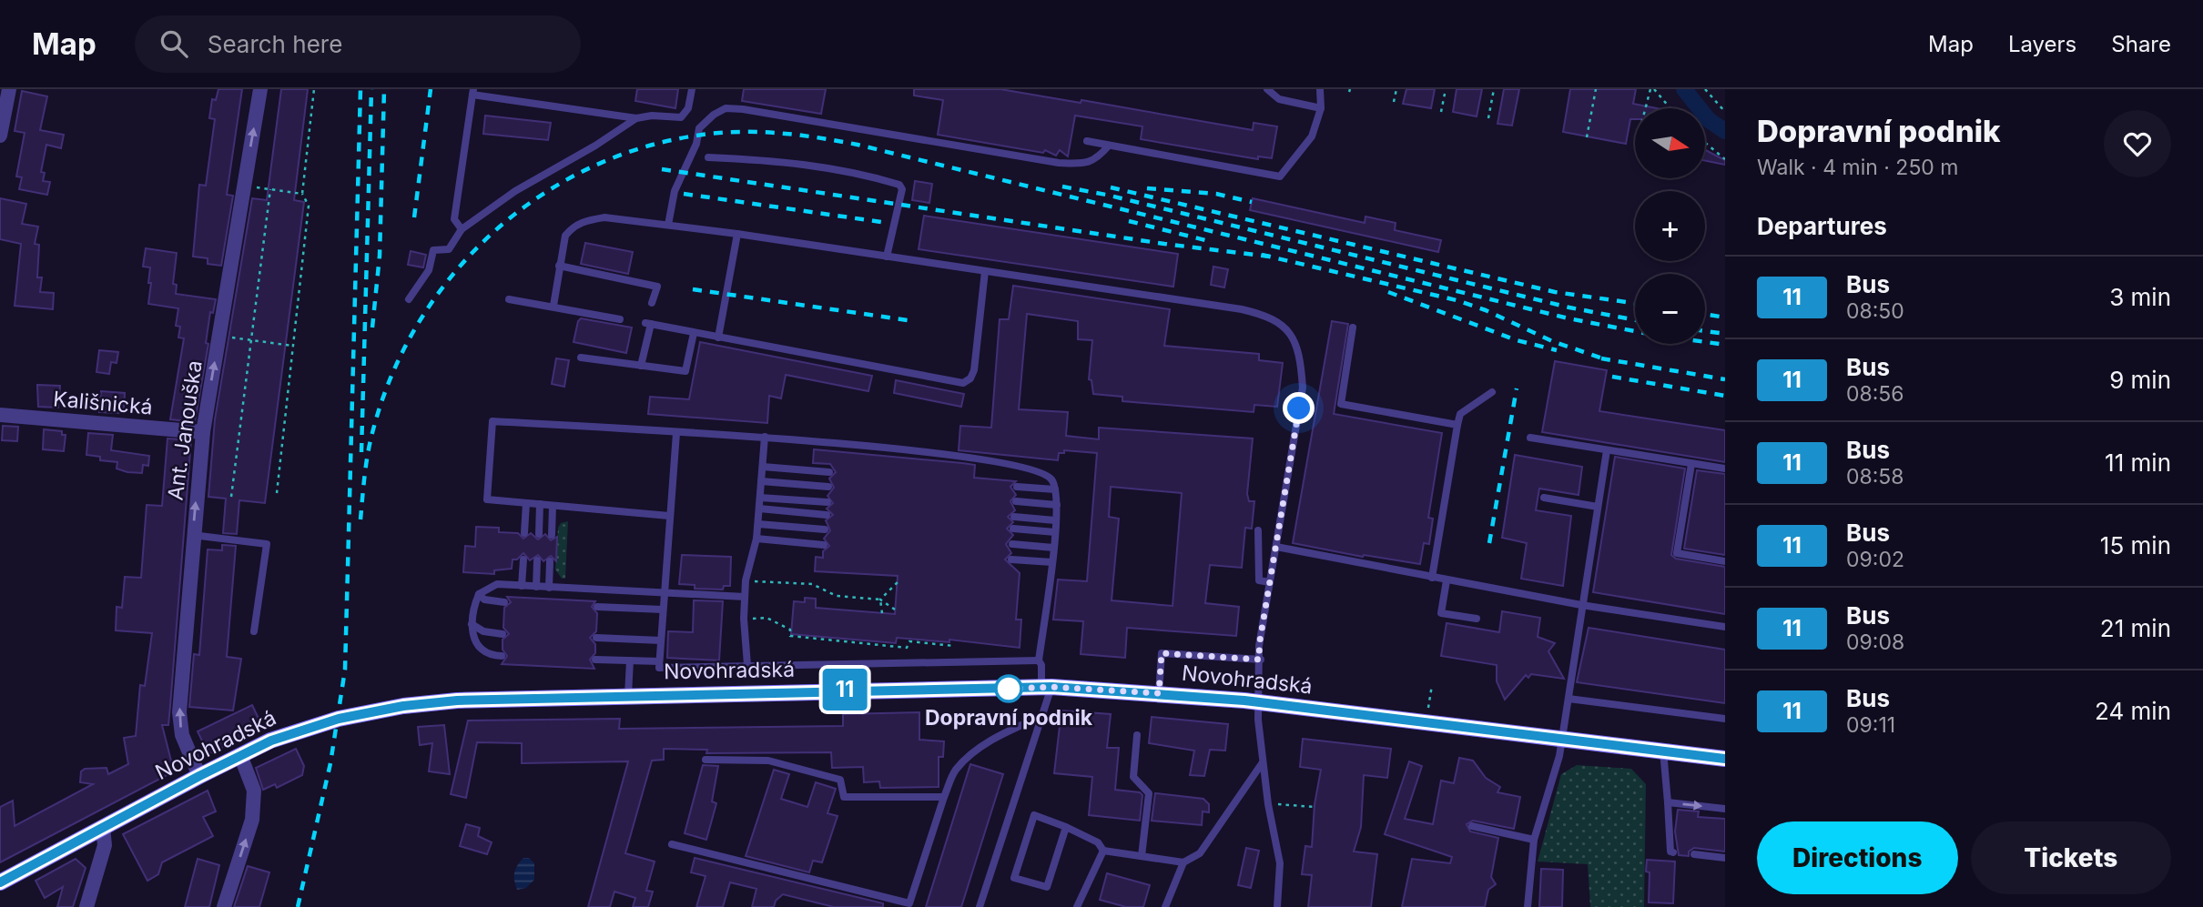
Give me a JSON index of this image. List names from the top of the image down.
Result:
{
  "streets": {
    "main road": ["Novohradská"],
    "street": ["Kališnická", "Ant. Janouška"]
  },
  "crossings": [
    ["Kališnická", "Ant. Janouška"],
    ["Ant. Janouška", "Novohradská"]
  ],
  "one_way": ["Ant. Janouška"],
  "places": ["Dopravní podnik"],
  "lines": ["bus line 11"],
  "north": "right",
  "page": {
    "header": "Map",
    "search": "Search here",
    "nav": ["Map", "Layers", "Share"],
    "on_map": "11",
    "heading": [
      ["Dopravní podnik", "Walk · 4 min · 250 m"],
      "Departures"
    ],
    "map_buttons": ["+", "−"],
    "list": [
      {
        "mark": "11",
        "name": "Bus",
        "note": "08:50",
        "value": "3 min"
      },
      {
        "mark": "11",
        "name": "Bus",
        "note": "08:56",
        "value": "9 min"
      },
      {
        "mark": "11",
        "name": "Bus",
        "note": "08:58",
        "value": "11 min"
      },
      {
        "mark": "11",
        "name": "Bus",
        "note": "09:02",
        "value": "15 min"
      },
      {
        "mark": "11",
        "name": "Bus",
        "note": "09:08",
        "value": "21 min"
      },
      {
        "mark": "11",
        "name": "Bus",
        "note": "09:11",
        "value": "24 min"
      }
    ],
    "buttons": ["Directions", "Tickets"]
  }
}
